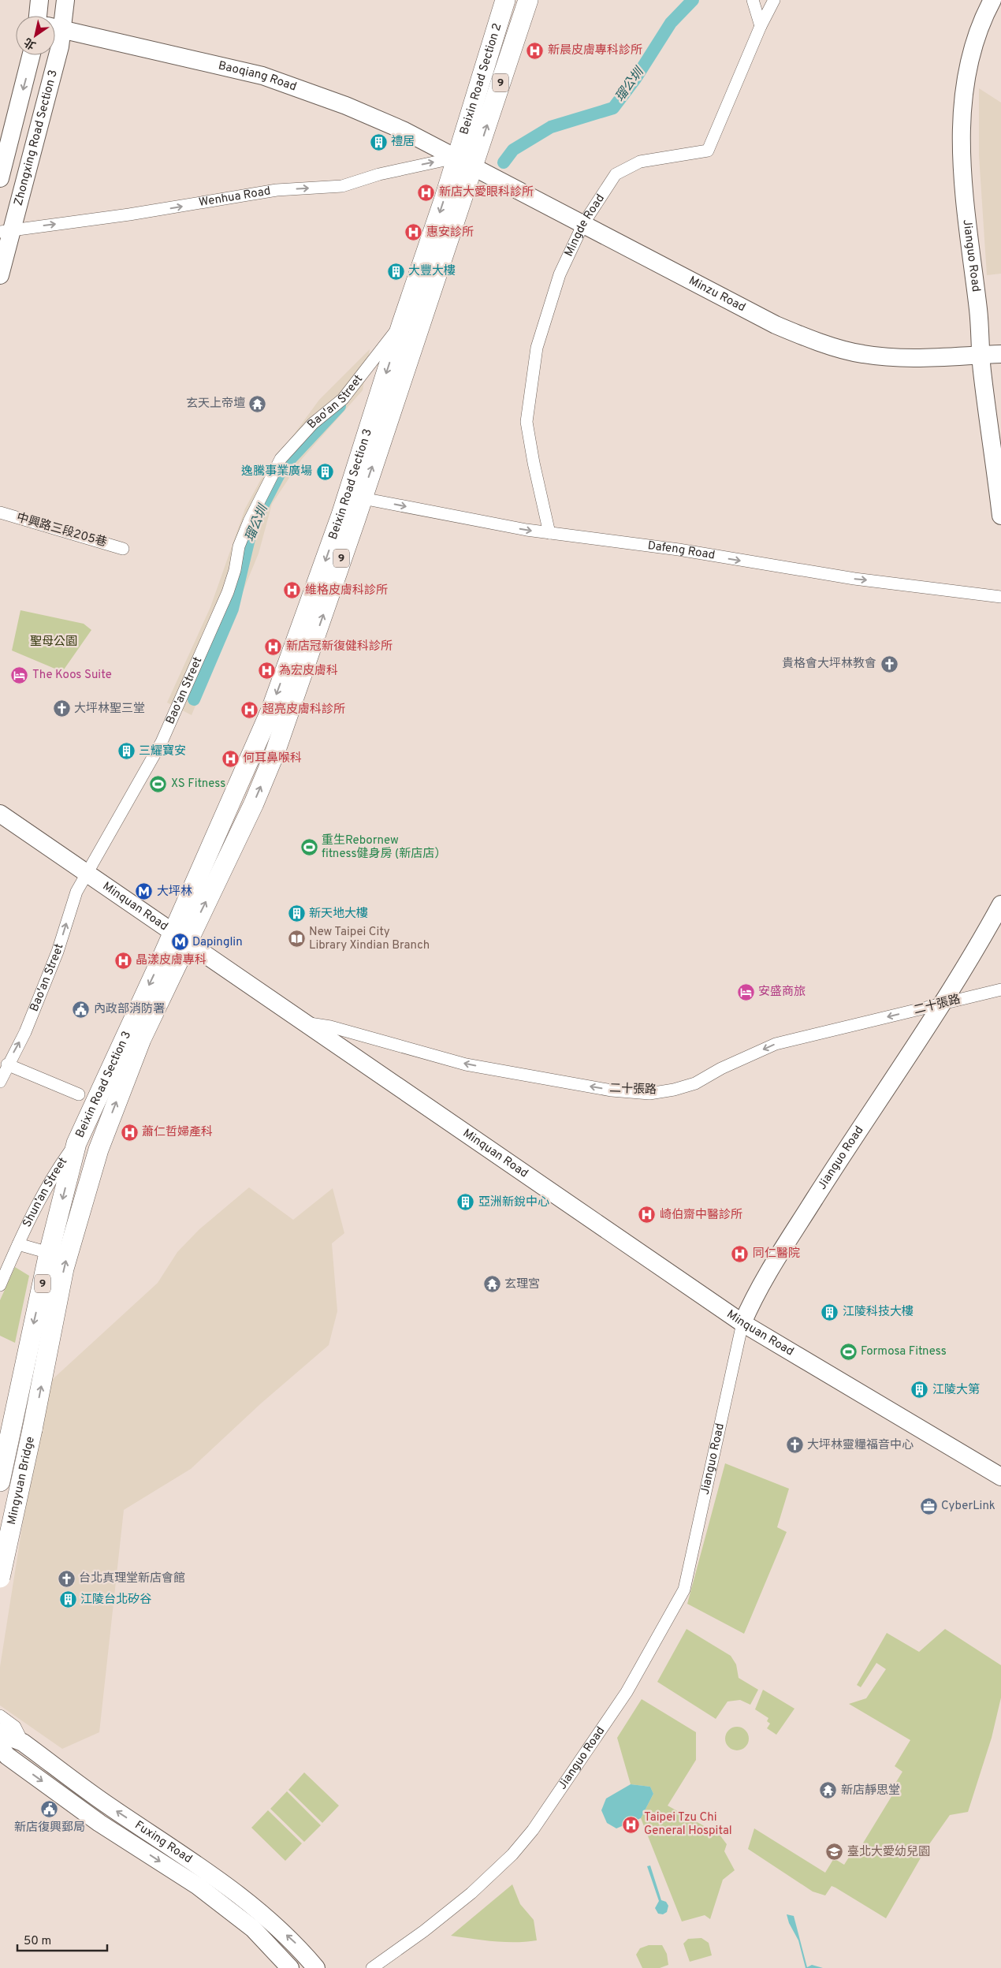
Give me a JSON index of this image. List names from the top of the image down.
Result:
{
  "streets": {
    "main road": [
      "Beixin Road Section 2",
      "9",
      "Beixin Road Section 3",
      "Mingyuan Bridge"
    ],
    "street": [
      "Baoqiang Road",
      "Zhongxing Road Section 3",
      "Wenhua Road",
      "Mingde Road",
      "Jianguo Road",
      "Minzu Road",
      "Bao'an Street",
      "中興路三段205巷",
      "Dafeng Road",
      "Minquan Road",
      "二十張路",
      "Shun’an Street",
      "Fuxing Road"
    ]
  },
  "crossings": [
    ["Baoqiang Road", "Beixin Road Section 2"],
    ["Baoqiang Road", "Zhongxing Road Section 3"],
    ["Baoqiang Road", "Wenhua Road"],
    ["Baoqiang Road", "Minzu Road"],
    ["Baoqiang Road", "Beixin Road Section 3"],
    ["Beixin Road Section 2", "Wenhua Road"],
    ["Beixin Road Section 2", "Minzu Road"],
    ["Beixin Road Section 2", "Beixin Road Section 3"],
    ["Zhongxing Road Section 3", "Wenhua Road"],
    ["Wenhua Road", "Minzu Road"],
    ["Wenhua Road", "Beixin Road Section 3"],
    ["Mingde Road", "Minzu Road"],
    ["Mingde Road", "Dafeng Road"],
    ["Jianguo Road", "Minzu Road"],
    ["Jianguo Road", "Minquan Road"],
    ["Jianguo Road", "二十張路"],
    ["Minzu Road", "Beixin Road Section 3"],
    ["Bao'an Street", "Beixin Road Section 3"],
    ["Bao'an Street", "Minquan Road"],
    ["Beixin Road Section 3", "Dafeng Road"],
    ["Beixin Road Section 3", "Minquan Road"],
    ["Beixin Road Section 3", "Shun’an Street"],
    ["Beixin Road Section 3", "Mingyuan Bridge"],
    ["Minquan Road", "二十張路"]
  ],
  "one_way": ["Wenhua Road", "Dafeng Road", "二十張路"],
  "water": ["瑠公圳"],
  "parks": ["聖母公園"],
  "places": {
    "hospital": [
      "新晨皮膚專科診所",
      "新店大愛眼科診所",
      "惠安診所",
      "維格皮膚科診所",
      "新店冠新復健科診所",
      "為宏皮膚科",
      "超亮皮膚科診所",
      "何耳鼻喉科",
      "晶漾皮膚專科",
      "蕭仁哲婦產科",
      "崎伯齋中醫診所",
      "同仁醫院",
      "Taipei Tzu Chi General Hospital"
    ],
    "building": [
      "禮居",
      "大豐大樓",
      "逸騰事業廣場",
      "三耀寶安",
      "新天地大樓",
      "亞洲新銳中心",
      "江陵科技大樓",
      "江陵大第",
      "江陵台北矽谷"
    ],
    "temple": ["玄天上帝壇", "玄理宮", "新店靜思堂"],
    "church": [
      "貴格會大坪林教會",
      "大坪林聖三堂",
      "大坪林靈糧福音中心",
      "台北真理堂新店會館"
    ],
    "hotel": ["The Koos Suite", "安盛商旅"],
    "sports": ["XS Fitness", "重生Rebornew fitness健身房 (新店店）", "Formosa Fitness"],
    "metro station": ["大坪林", "Dapinglin"],
    "library": ["New Taipei City Library Xindian Branch"],
    "public building": ["內政部消防署", "新店復興郵局"],
    "office": ["CyberLink"],
    "school or university": ["臺北大愛幼兒園"]
  },
  "scale_bar": "50 m",
  "north": "bottom left"
}
